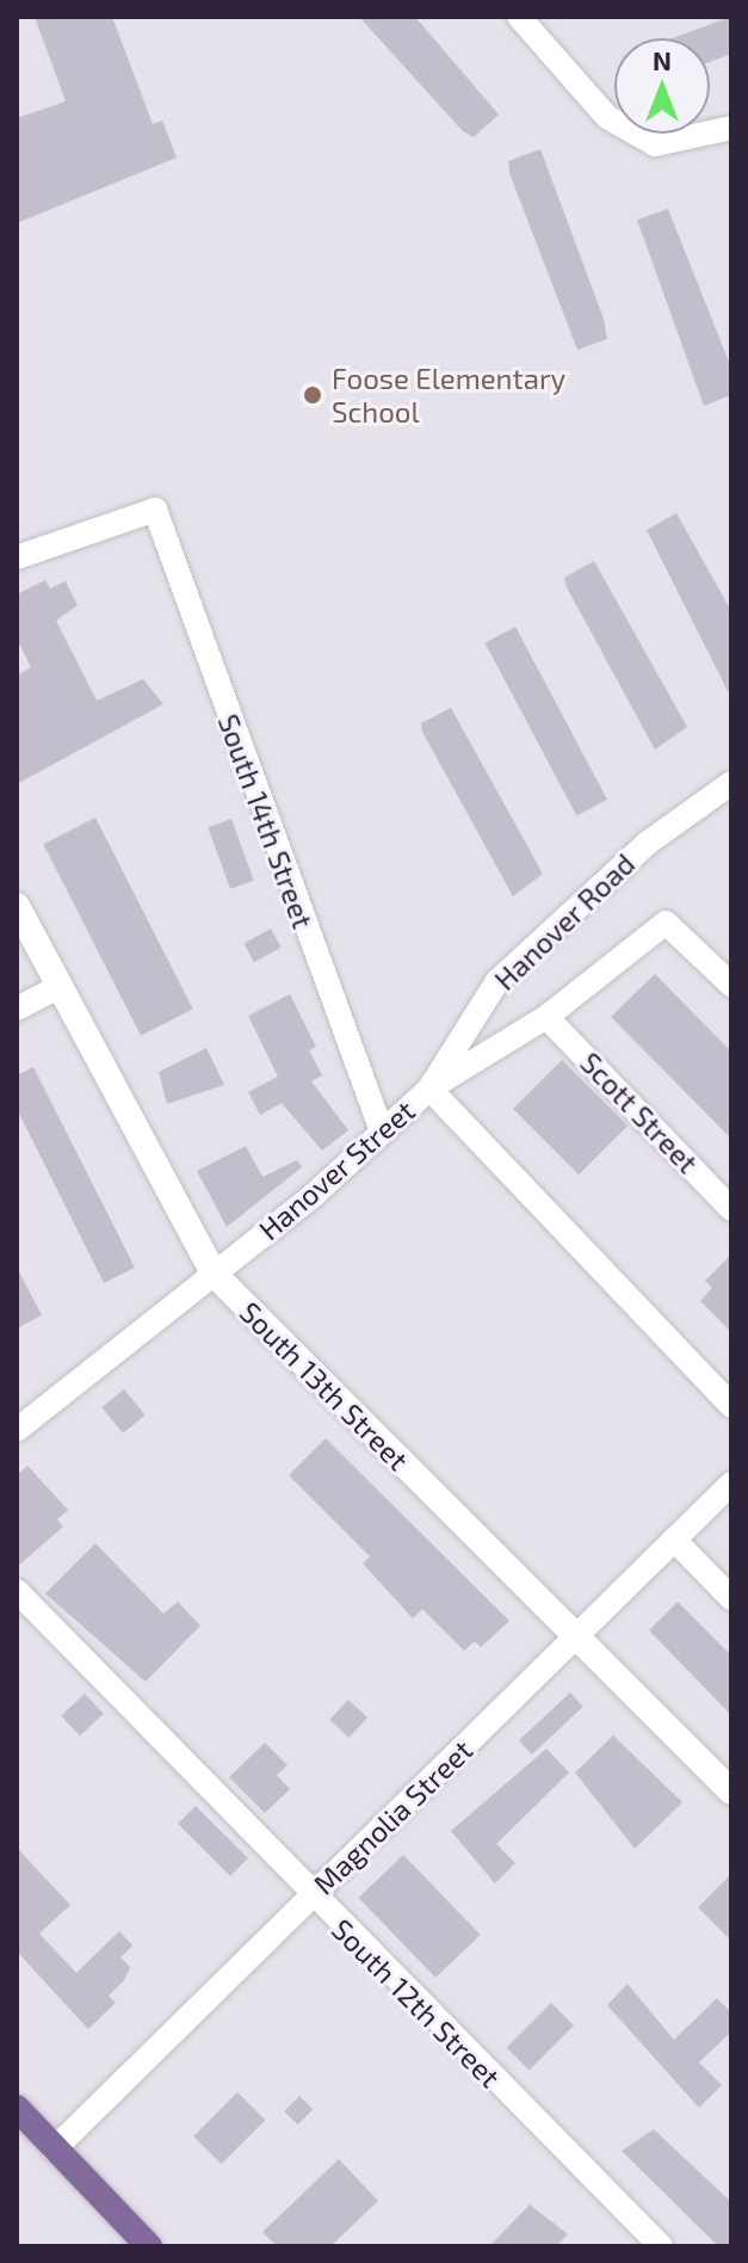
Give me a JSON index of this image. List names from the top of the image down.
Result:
{
  "streets": {
    "street": [
      "South 14th Street",
      "Hanover Road",
      "Scott Street",
      "Hanover Street",
      "South 13th Street",
      "Magnolia Street",
      "South 12th Street"
    ]
  },
  "crossings": [
    ["South 14th Street", "Hanover Street"],
    ["Hanover Road", "Hanover Street"],
    ["Scott Street", "Hanover Street"],
    ["Hanover Street", "South 13th Street"],
    ["South 13th Street", "Magnolia Street"],
    ["Magnolia Street", "South 12th Street"]
  ],
  "places": ["Foose Elementary School"],
  "north": "top"
}
